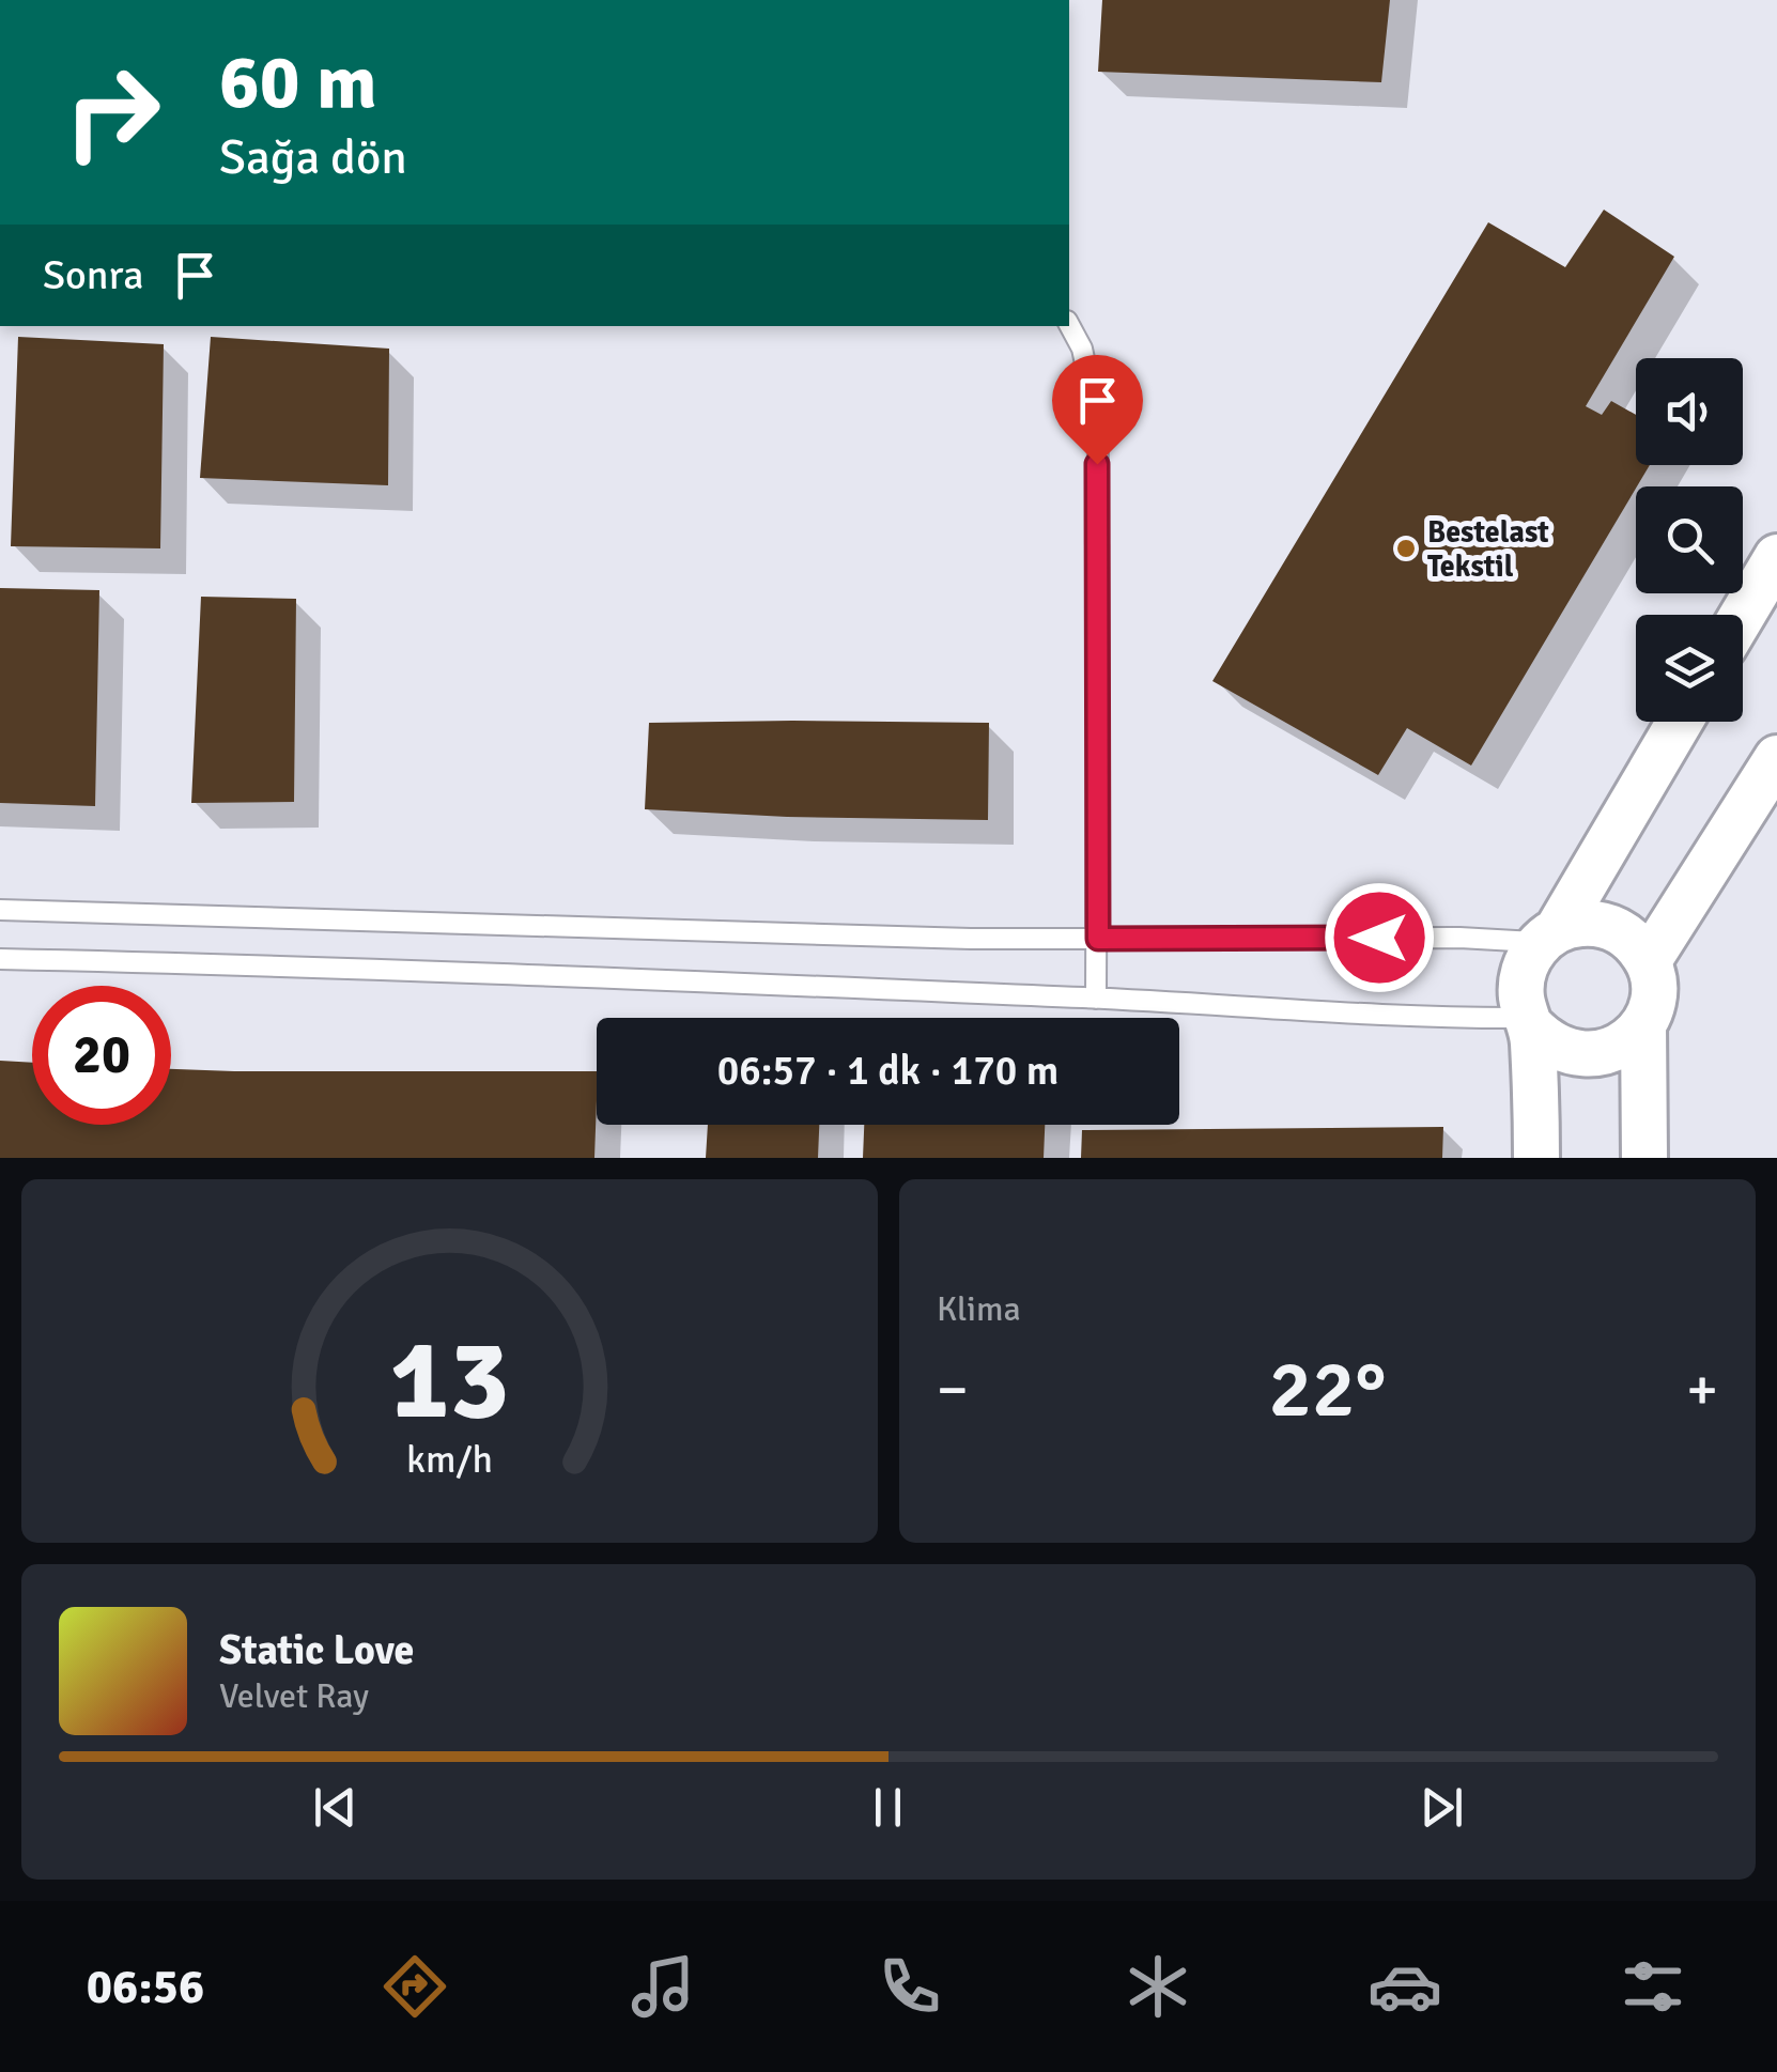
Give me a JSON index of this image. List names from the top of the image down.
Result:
{
  "places": ["Bestelast Tekstil"],
  "page": {
    "turn": ["60 m", "Sağa dön"],
    "then": "Sonra",
    "limit": "20",
    "trip": "06:57 · 1 dk · 170 m",
    "tile": "Klima",
    "heat": ["−", "22°", "+"],
    "song": ["Static Love", "Velvet Ray"],
    "tabs": "06:56",
    "gauge": ["13", "km/h"]
  }
}
